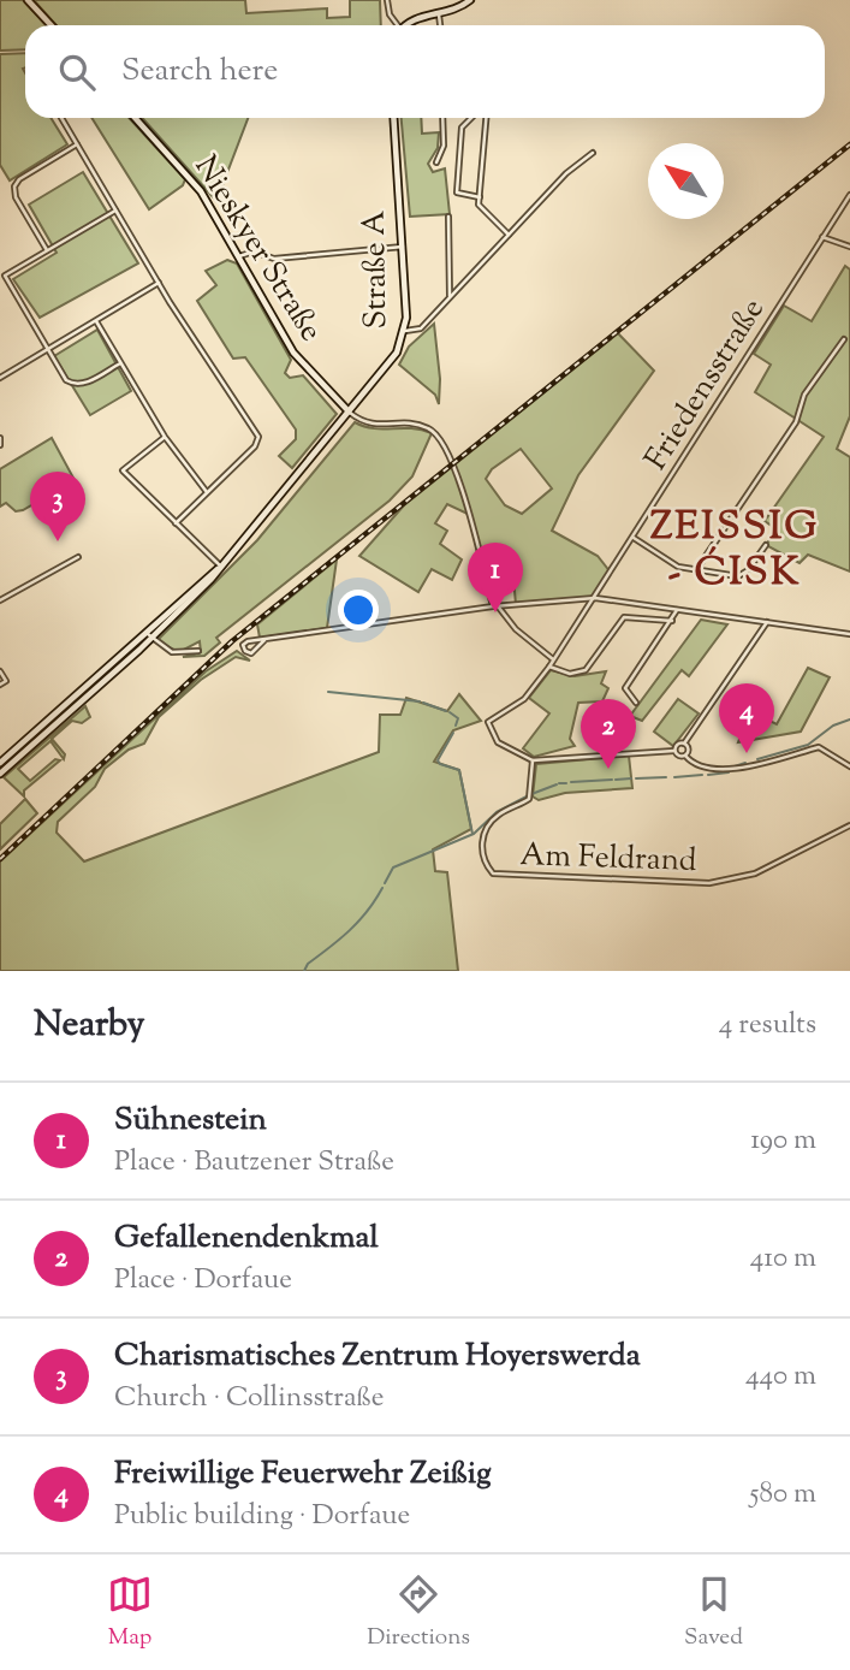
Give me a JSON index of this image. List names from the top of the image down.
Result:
{
  "streets": {
    "main road": ["Nieskyer Straße", "Straße A"],
    "street": ["Friedensstraße", "Am Feldrand"]
  },
  "crossings": [
    ["Nieskyer Straße", "Straße A"],
    ["Friedensstraße", "Am Feldrand"]
  ],
  "districts": ["ZEISSIG - ĆISK"],
  "north": "top left",
  "page": {
    "search": "Search here",
    "pins": [
      "3",
      "1",
      "4",
      "2"
    ],
    "heading": ["Nearby", "4 results"],
    "list": [
      {
        "mark": "1",
        "name": "Sühnestein",
        "note": "Place · Bautzener Straße",
        "value": "190 m"
      },
      {
        "mark": "2",
        "name": "Gefallenendenkmal",
        "note": "Place · Dorfaue",
        "value": "410 m"
      },
      {
        "mark": "3",
        "name": "Charismatisches Zentrum Hoyerswerda",
        "note": "Church · Collinsstraße",
        "value": "440 m"
      },
      {
        "mark": "4",
        "name": "Freiwillige Feuerwehr Zeißig",
        "note": "Public building · Dorfaue",
        "value": "580 m"
      }
    ],
    "nav": ["Map", "Directions", "Saved"]
  }
}
